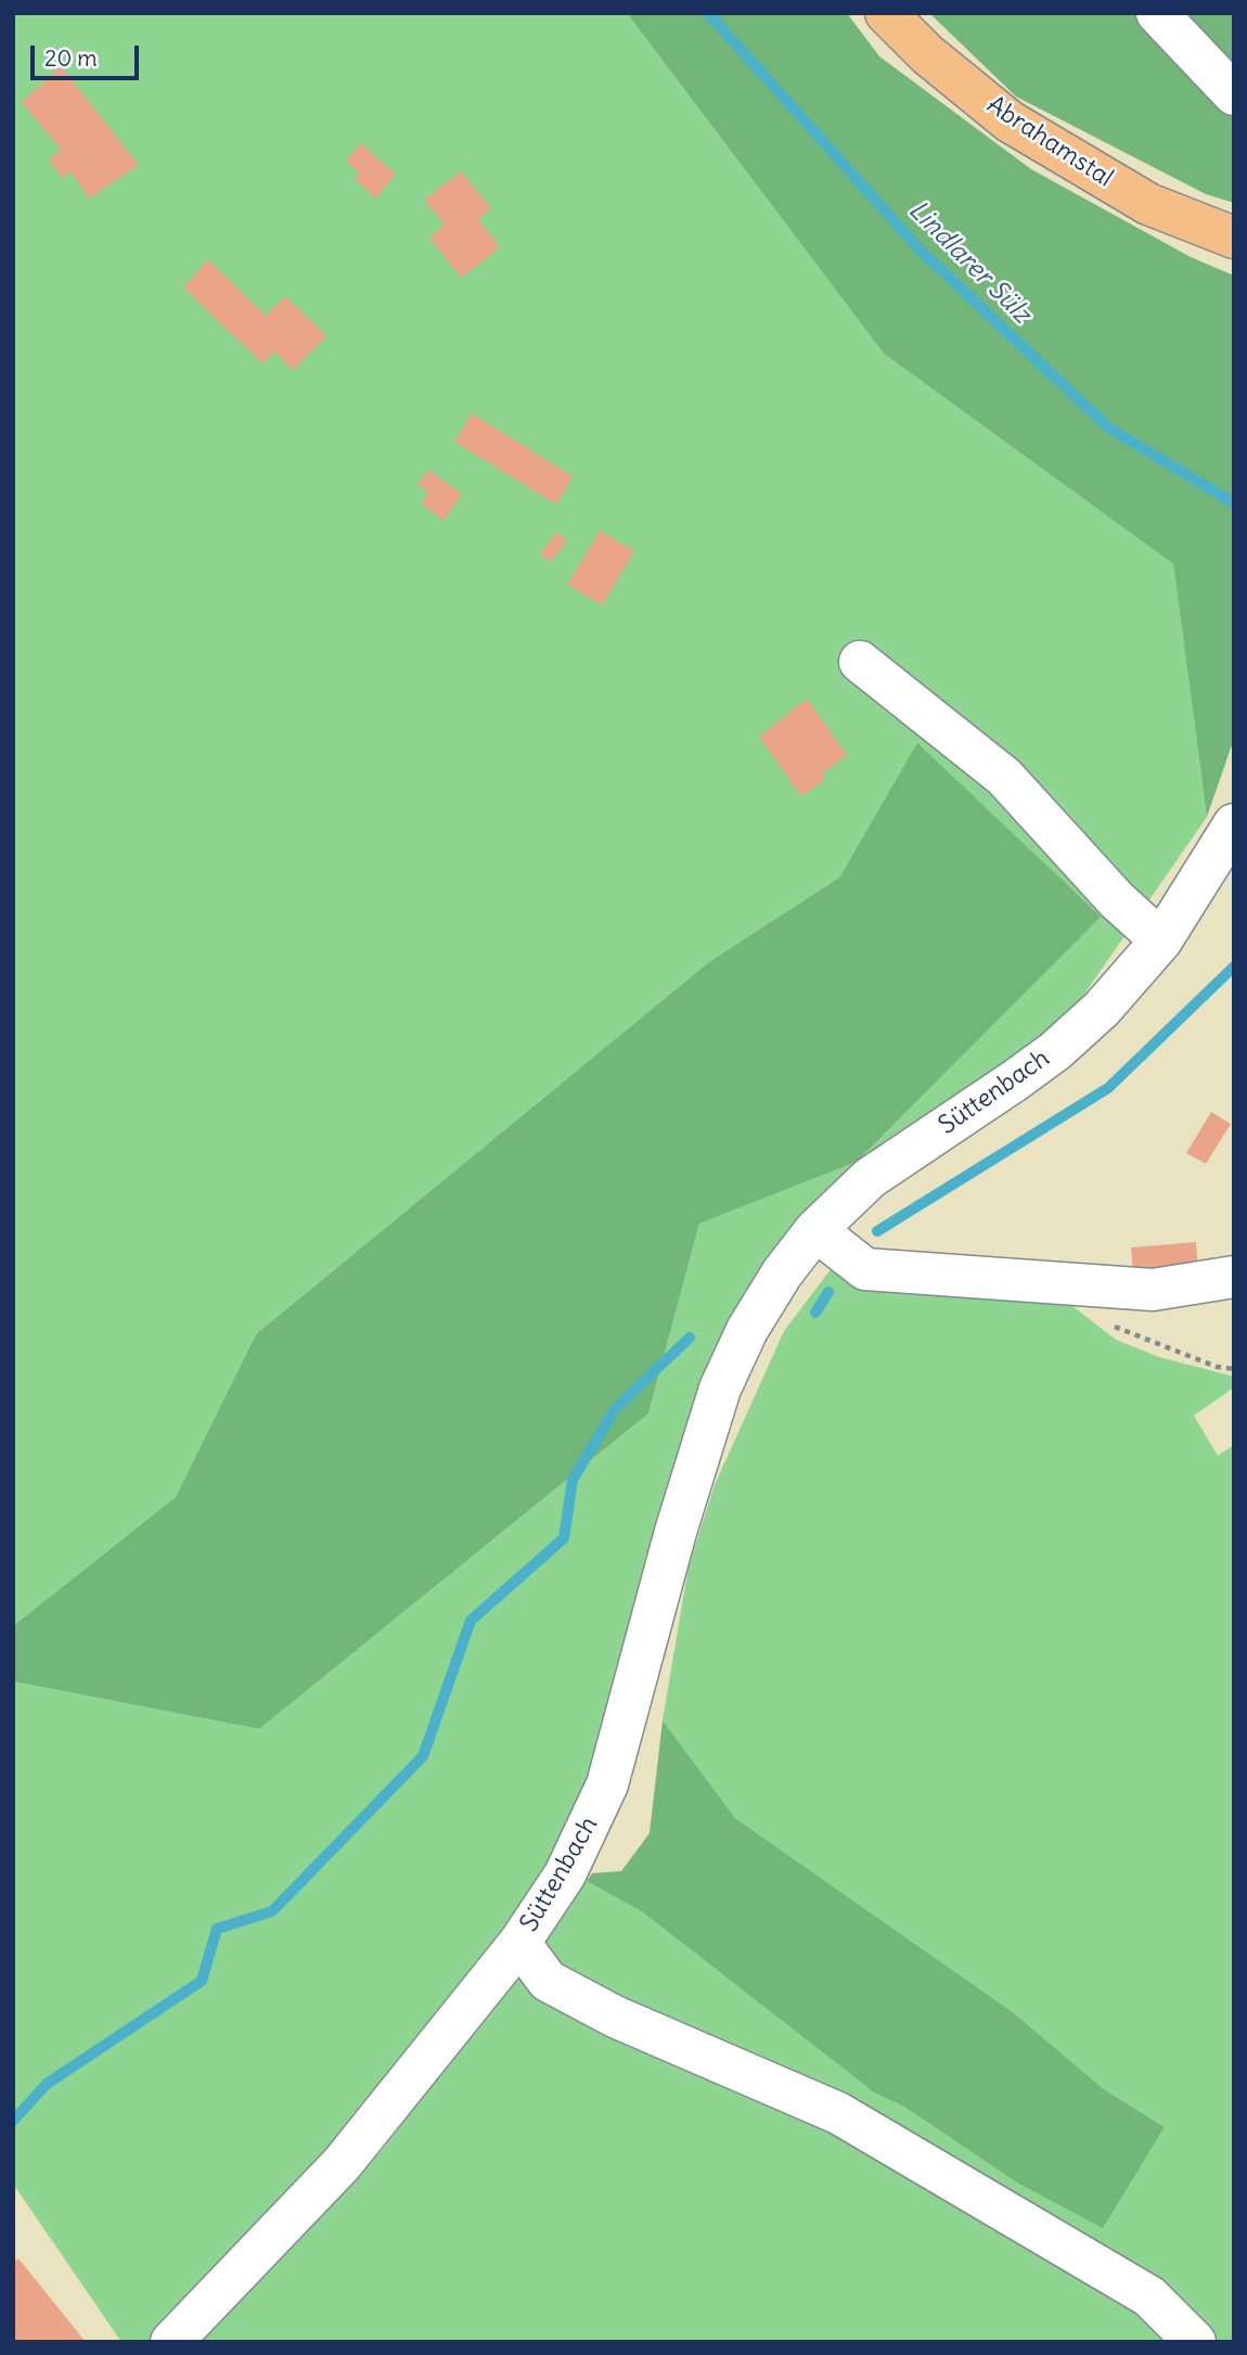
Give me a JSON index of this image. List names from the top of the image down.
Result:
{
  "streets": {
    "main road": ["Abrahamstal"],
    "street": ["Süttenbach"]
  },
  "water": ["Lindlarer Sülz"],
  "scale_bar": "20 m"
}
